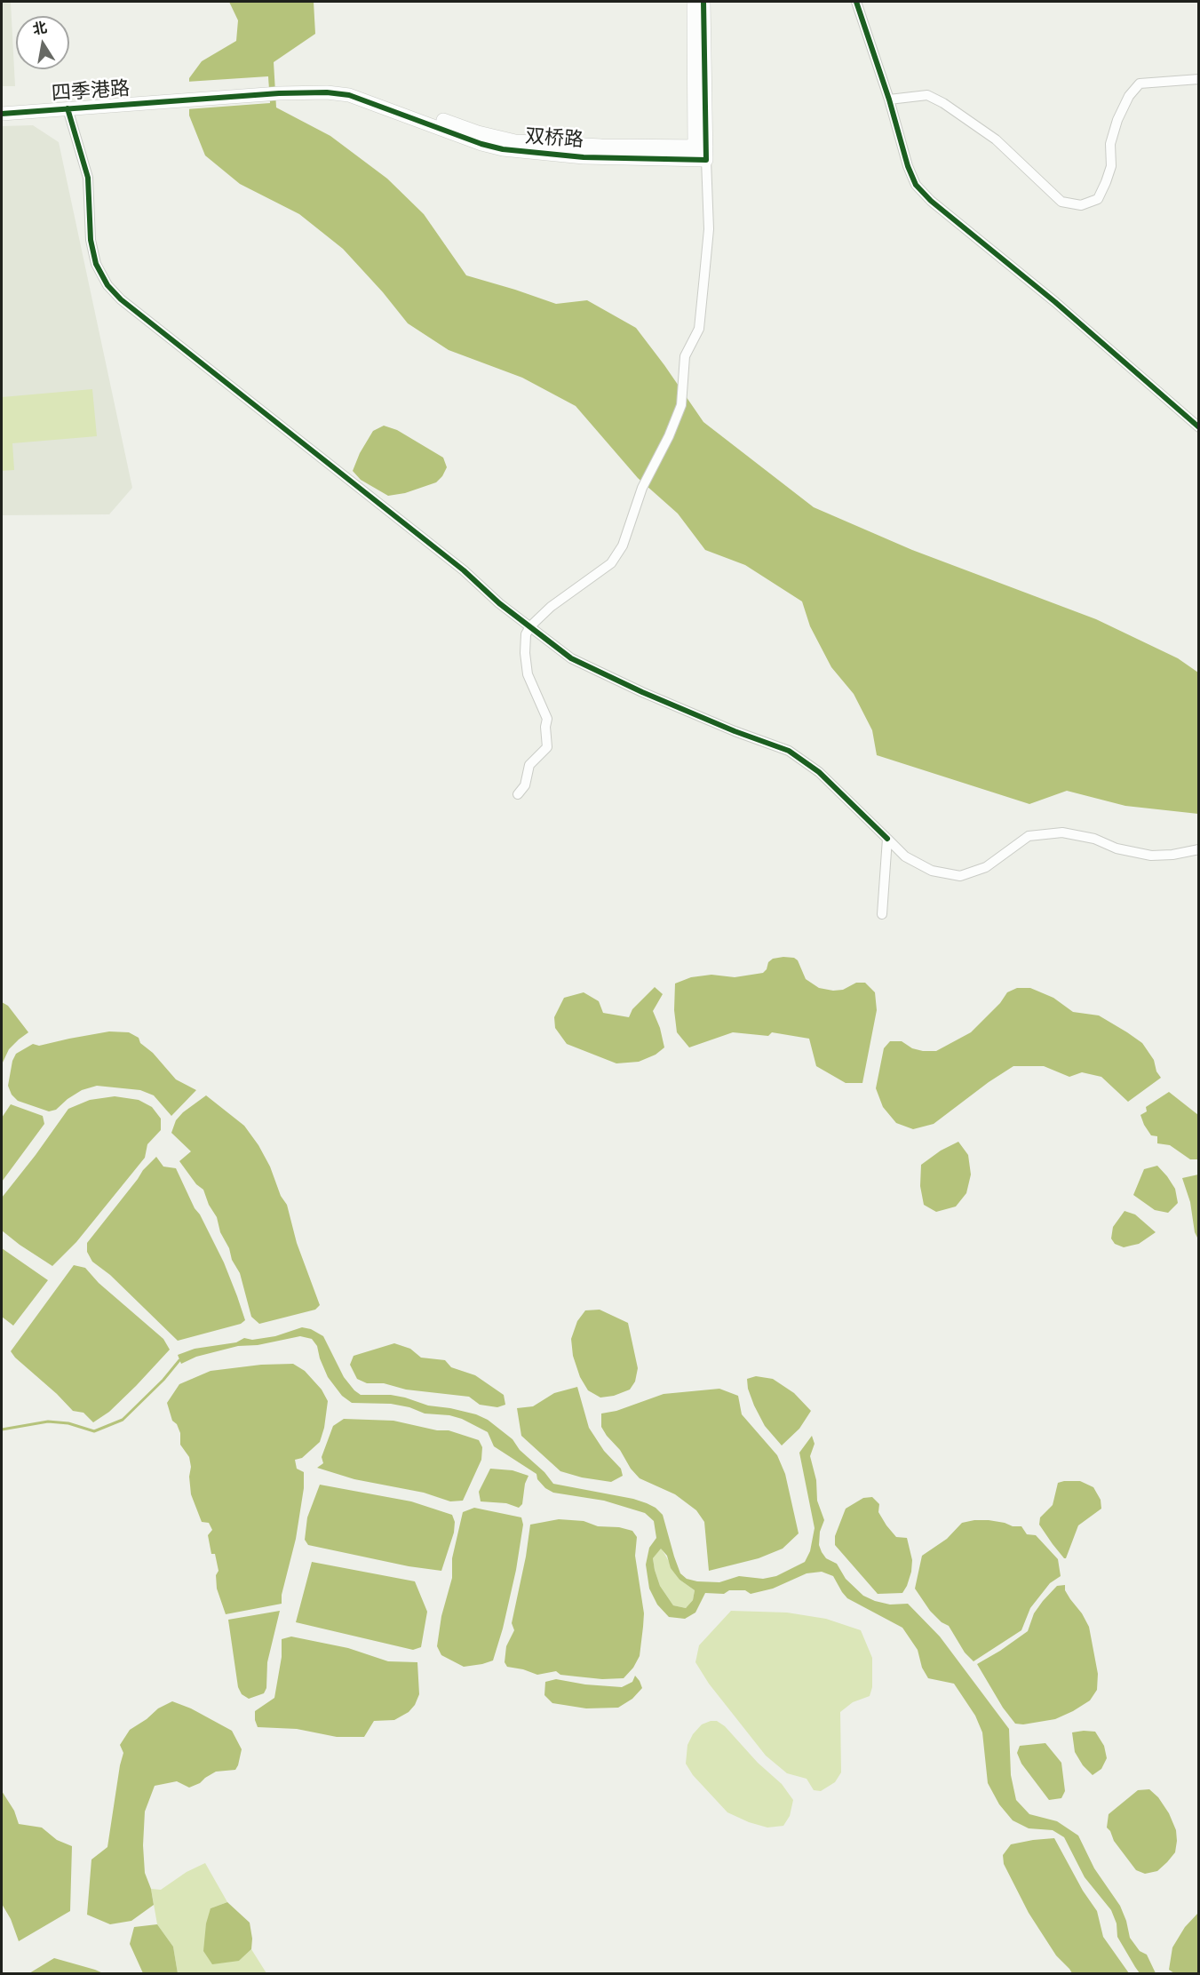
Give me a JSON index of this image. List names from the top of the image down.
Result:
{
  "streets": {
    "street": ["四季港路"],
    "cycle path": ["双桥路"]
  },
  "north": "top"
}
